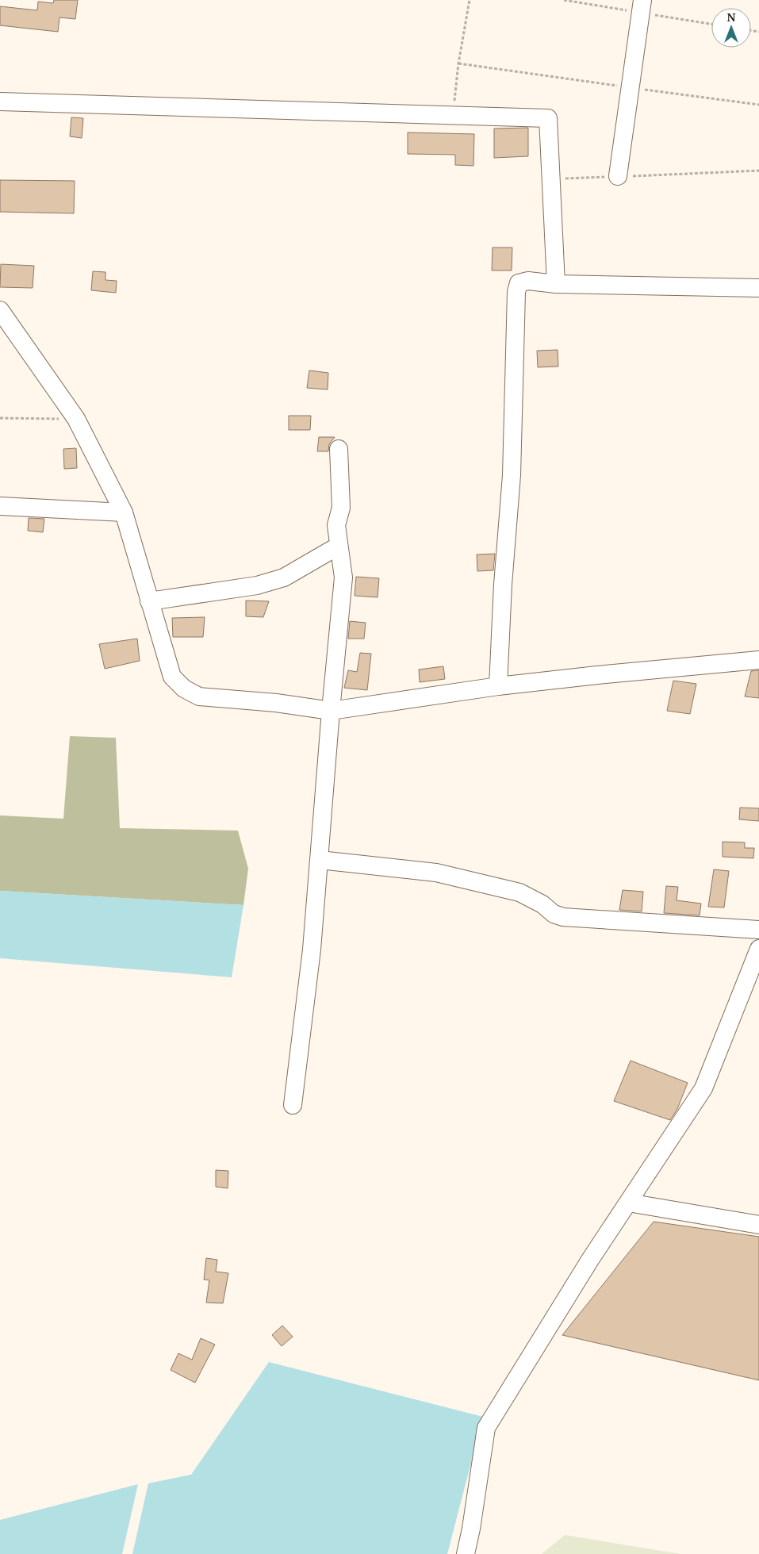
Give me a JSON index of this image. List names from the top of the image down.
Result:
{
  "north": "top"
}
